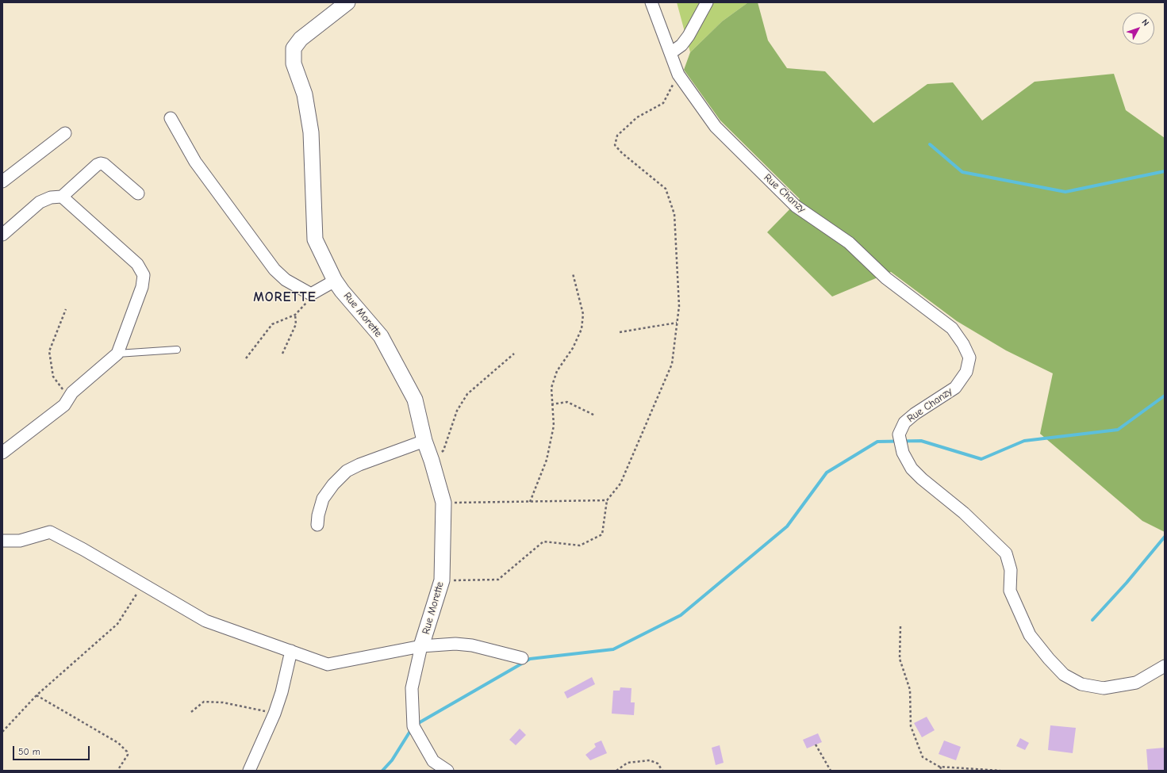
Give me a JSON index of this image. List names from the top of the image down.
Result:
{
  "streets": {
    "street": ["Rue Chanzy", "Rue Morette"]
  },
  "districts": ["MORETTE"],
  "scale_bar": "50 m",
  "north": "top right"
}
